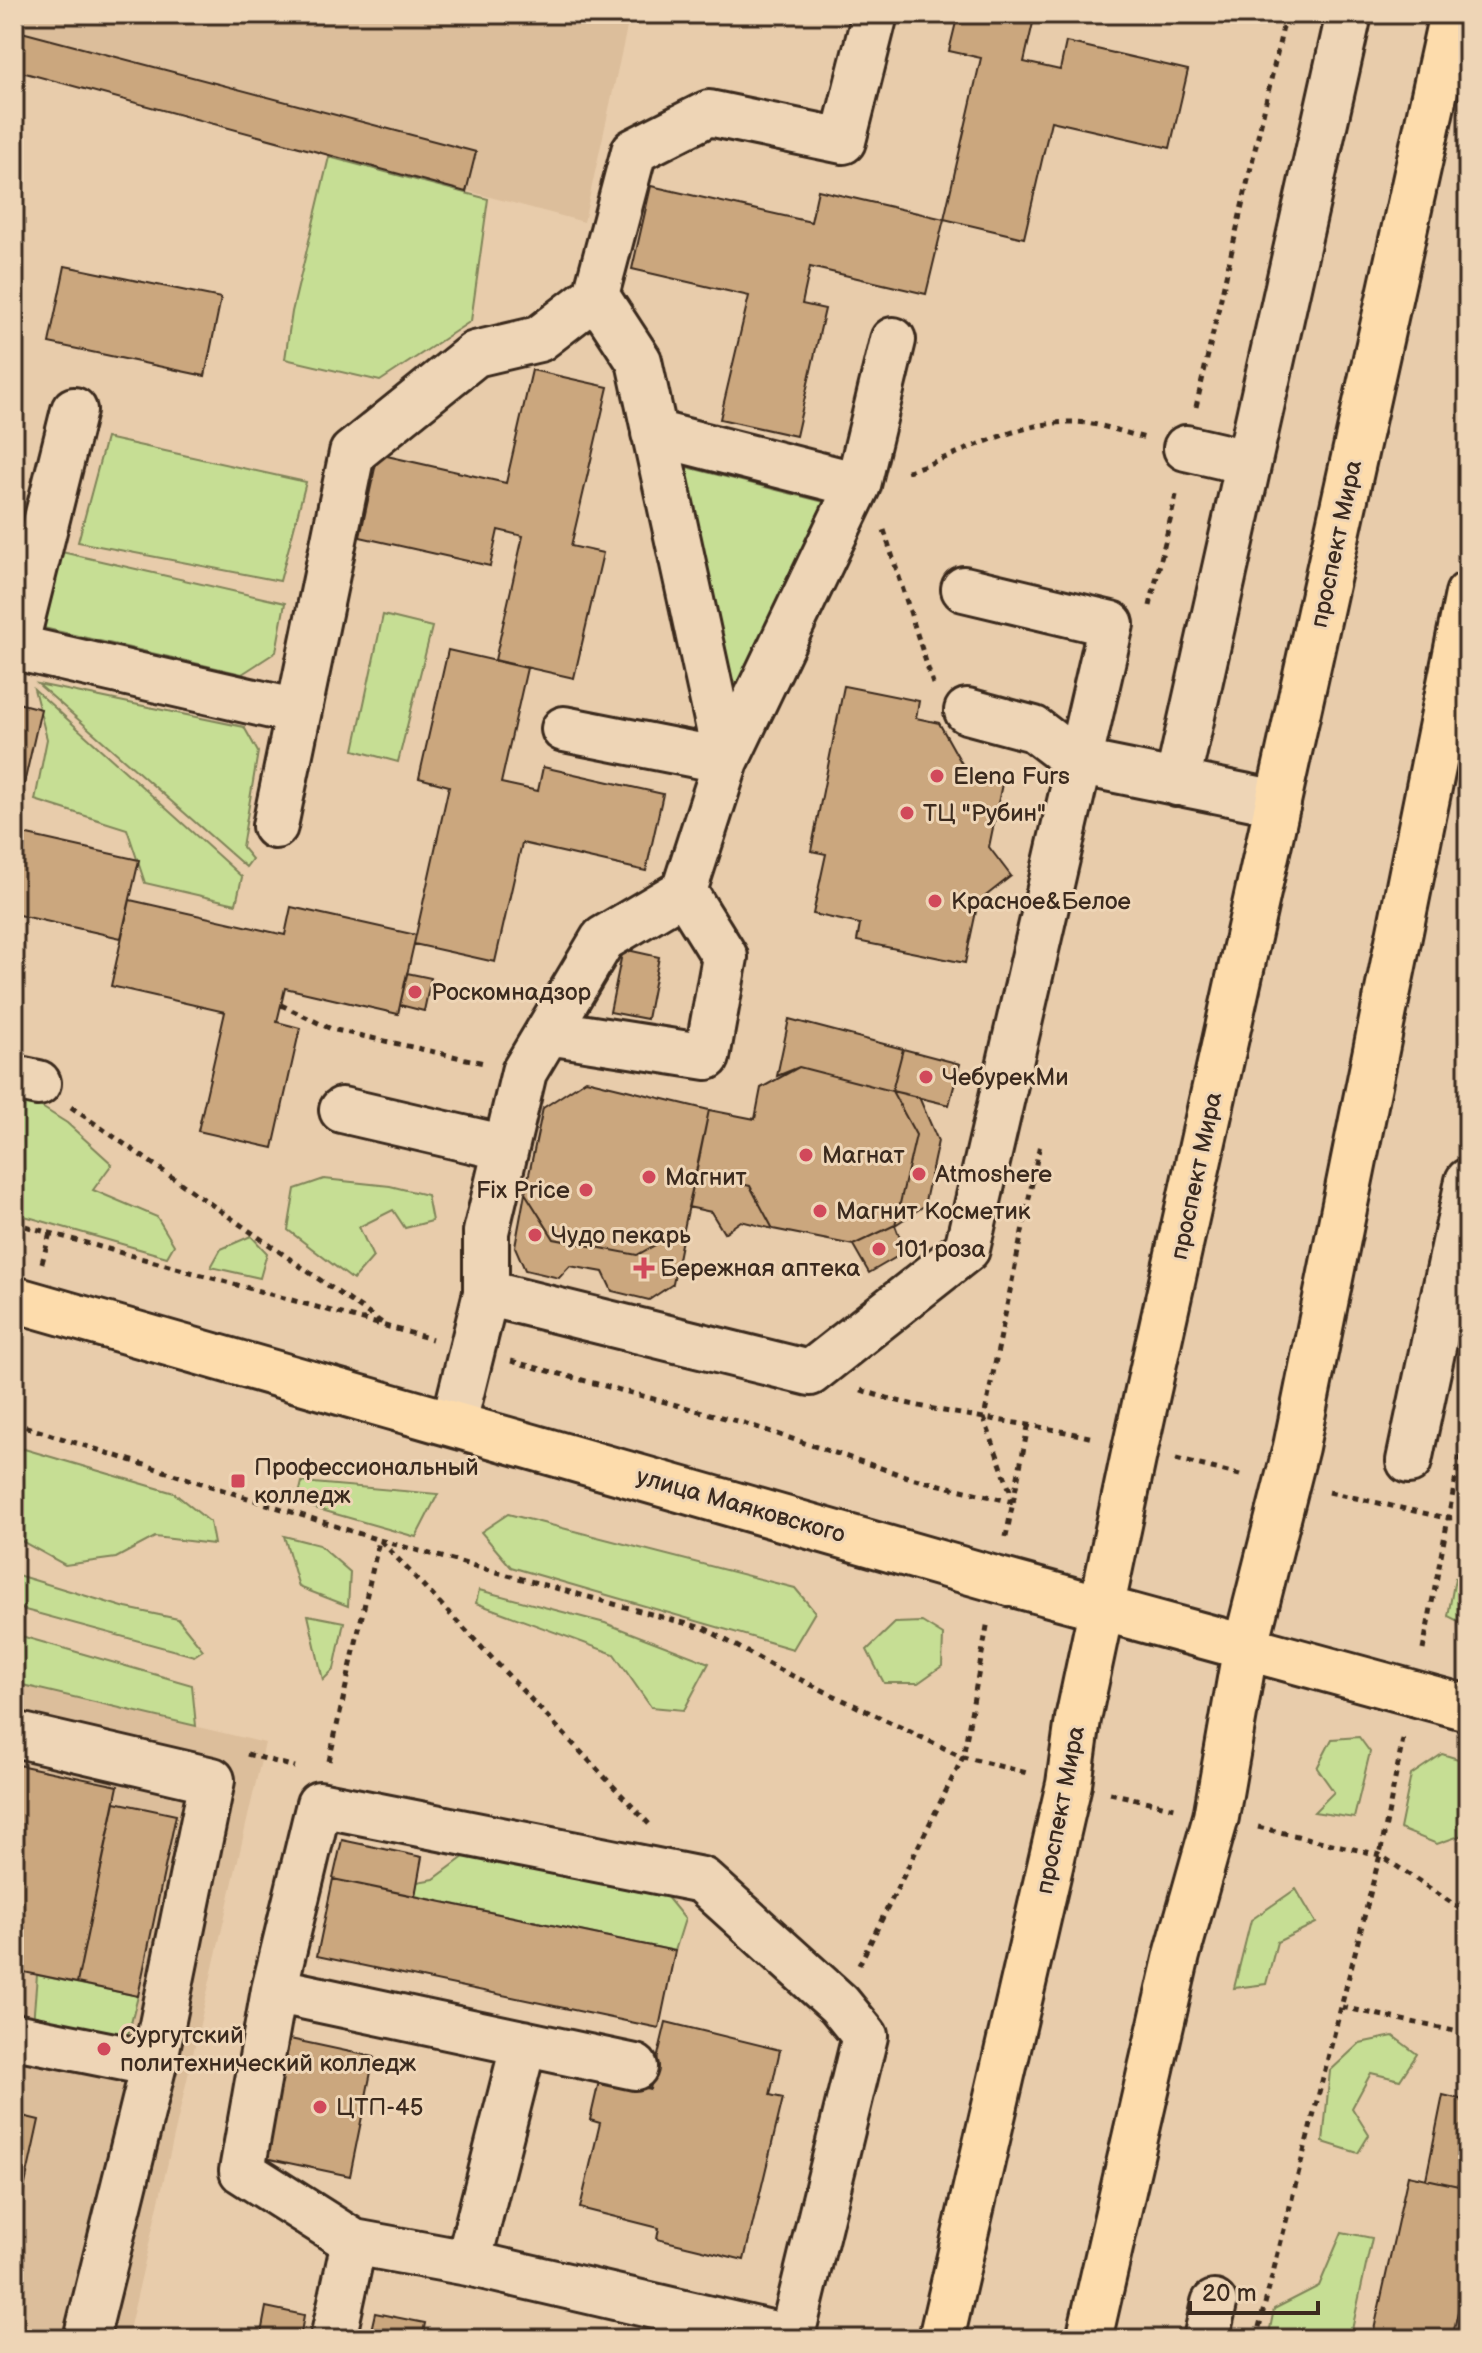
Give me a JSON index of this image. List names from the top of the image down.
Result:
{
  "streets": {
    "main road": ["проспект Мира", "улица Маяковского"]
  },
  "crossings": [
    ["проспект Мира", "улица Маяковского"]
  ],
  "places": {
    "other": [
      "Elena Furs",
      "ТЦ \"Рубин\"",
      "Красное&Белое",
      "Роскомнадзор",
      "ЧебурекМи",
      "Магнат",
      "Atmoshere",
      "Магнит",
      "Fix Price",
      "Магнит Косметик",
      "Чудо пекарь",
      "101 роза",
      "Сургутский политехнический колледж",
      "ЦТП-45"
    ],
    "health": ["Бережная аптека"],
    "transit": ["Профессиональный колледж"]
  },
  "scale_bar": "20 m"
}
